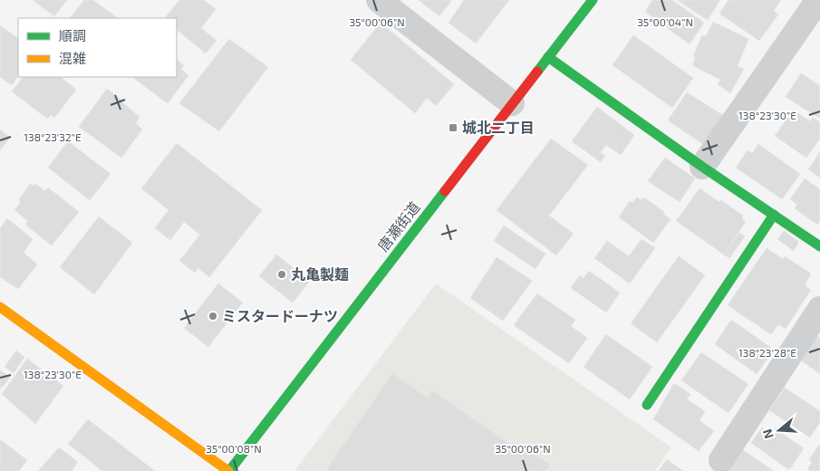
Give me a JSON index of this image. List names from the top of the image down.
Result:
{
  "streets": {
    "street": ["唐瀬街道"]
  },
  "places": {
    "transit": ["城北二丁目"],
    "other": ["丸亀製麺", "ミスタードーナツ"]
  },
  "legend": ["順調", "混雑"],
  "north": "left",
  "coordinates": [
    "35°00'06\"N",
    "35°00'04\"N",
    "138°23'30\"E",
    "138°23'32\"E",
    "138°23'28\"E",
    "35°00'08\"N"
  ]
}
